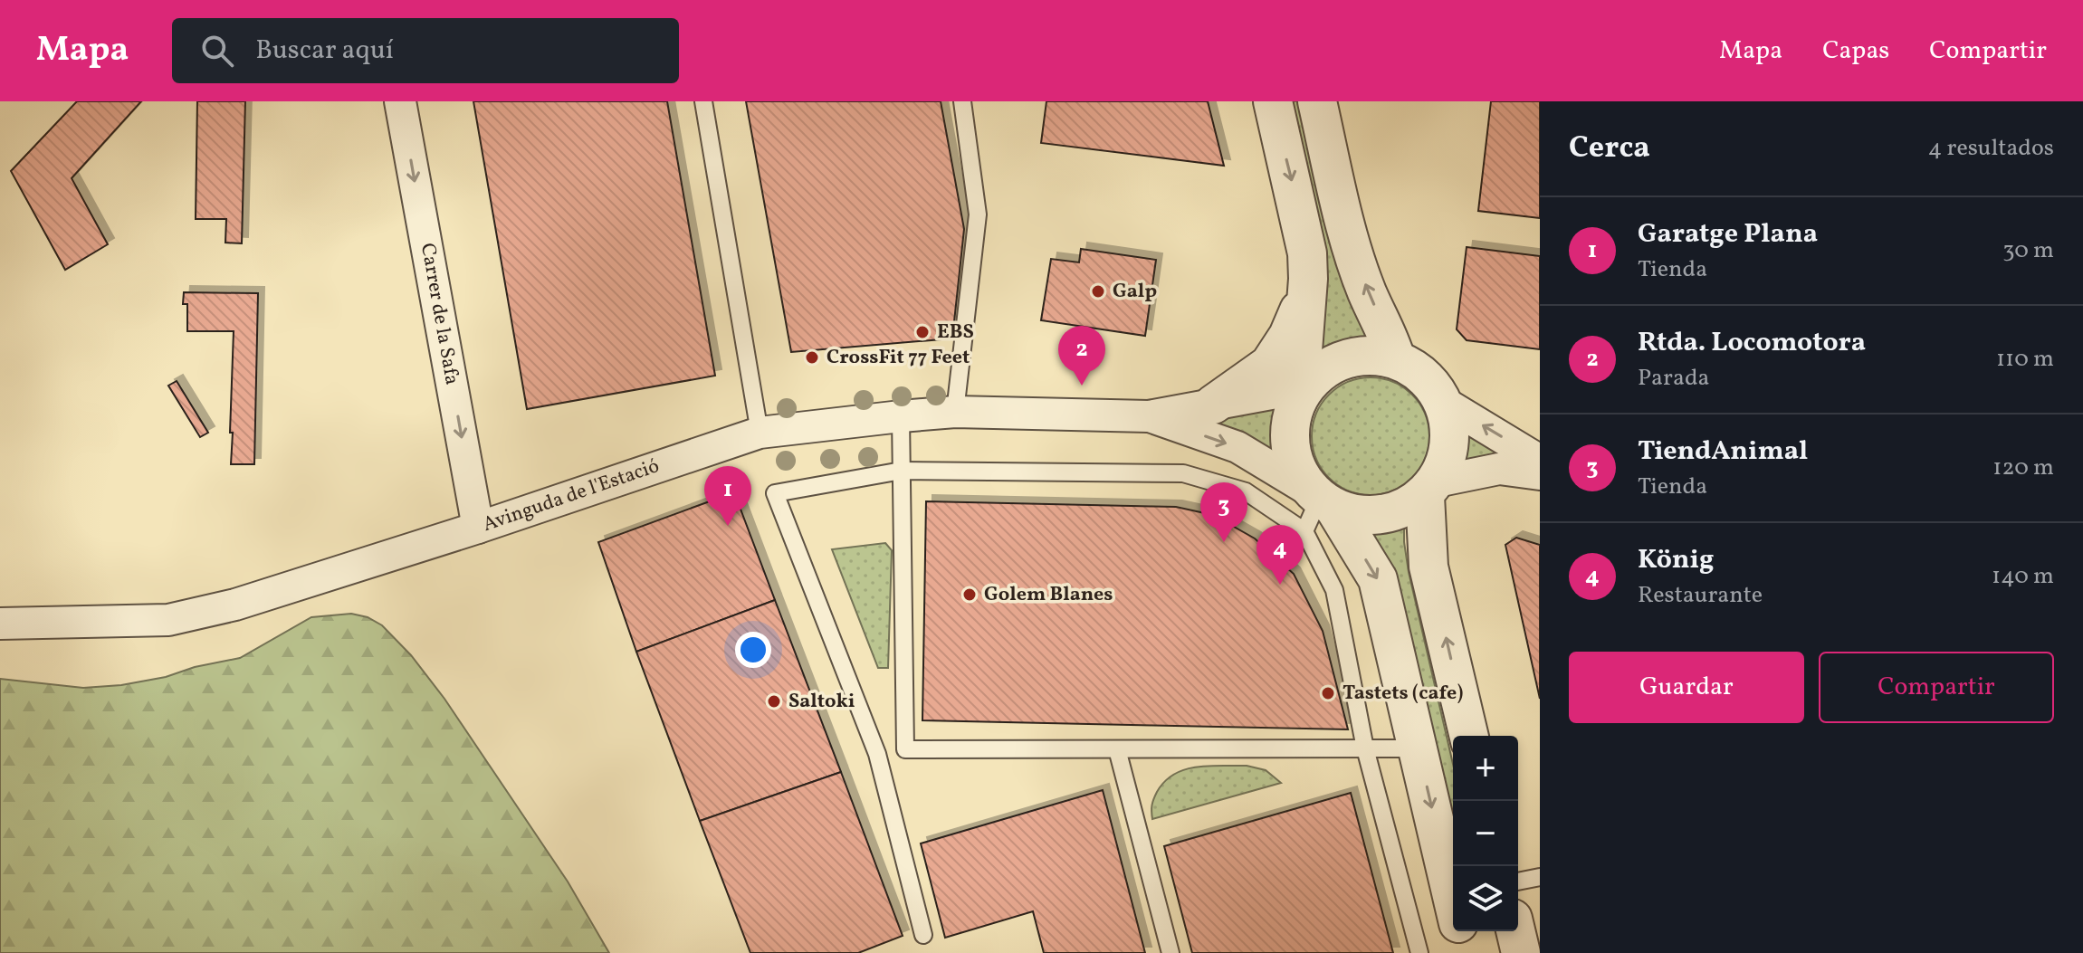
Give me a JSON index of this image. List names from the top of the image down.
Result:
{
  "streets": {
    "street": ["Carrer de la Safa", "Avinguda de l'Estació"]
  },
  "crossings": [
    ["Carrer de la Safa", "Avinguda de l'Estació"]
  ],
  "one_way": ["Carrer de la Safa"],
  "places": [
    "Galp",
    "EBS",
    "CrossFit 77 Feet",
    "Golem Blanes",
    "Tastets (cafe)",
    "Saltoki"
  ],
  "page": {
    "header": "Mapa",
    "search": "Buscar aquí",
    "nav": ["Mapa", "Capas", "Compartir"],
    "heading": ["Cerca", "4 resultados"],
    "list": [
      {
        "mark": "1",
        "name": "Garatge Plana",
        "note": "Tienda",
        "value": "30 m"
      },
      {
        "mark": "2",
        "name": "Rtda. Locomotora",
        "note": "Parada",
        "value": "110 m"
      },
      {
        "mark": "3",
        "name": "TiendAnimal",
        "note": "Tienda",
        "value": "120 m"
      },
      {
        "mark": "4",
        "name": "König",
        "note": "Restaurante",
        "value": "140 m"
      }
    ],
    "pins": [
      "2",
      "1",
      "3",
      "4"
    ],
    "buttons": ["Guardar", "Compartir"],
    "map_buttons": ["+", "−"]
  }
}
